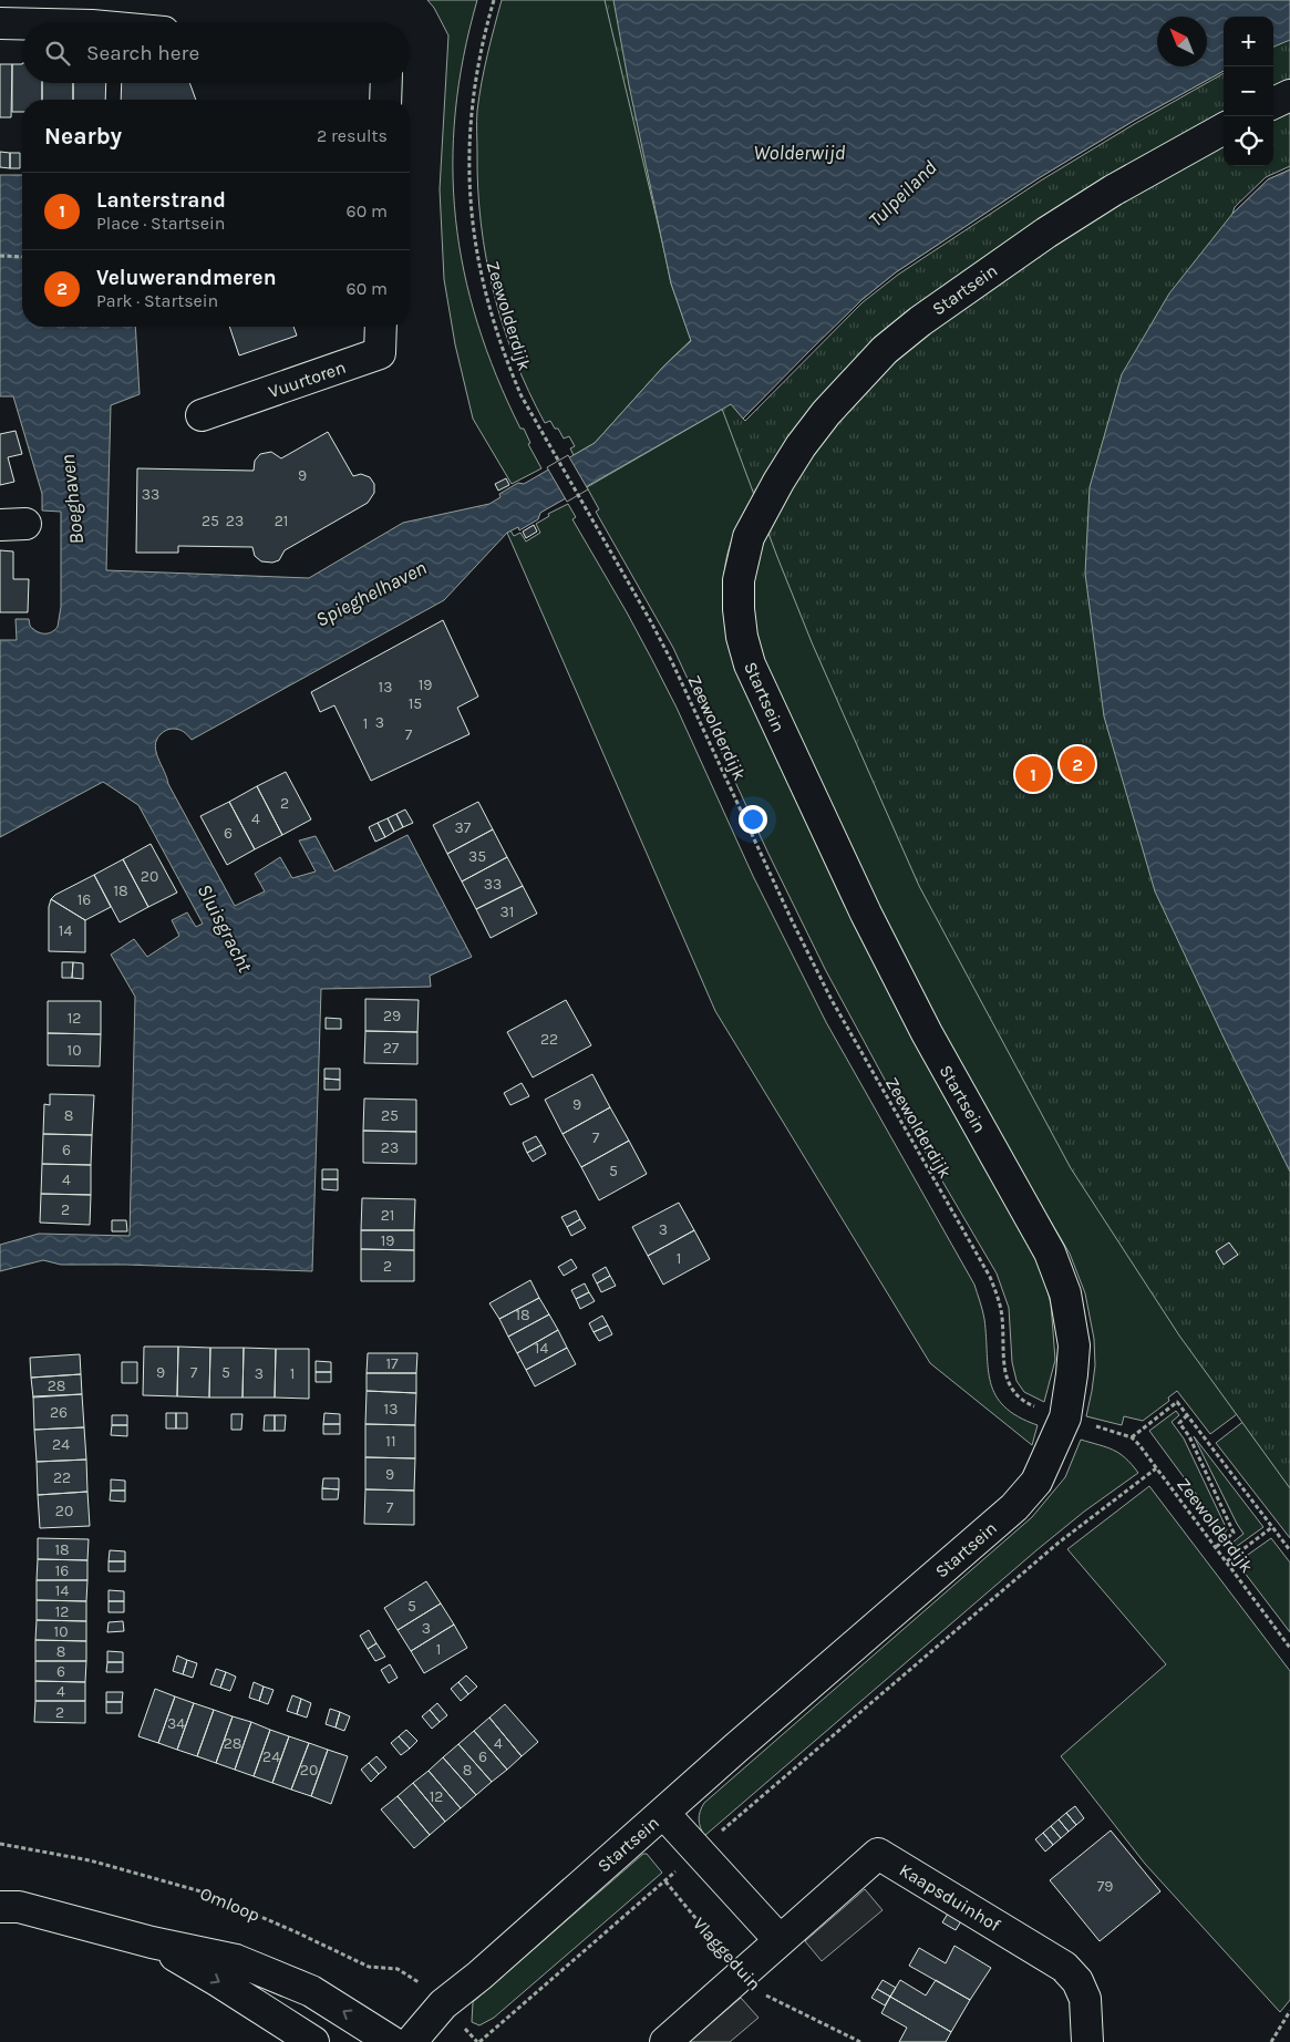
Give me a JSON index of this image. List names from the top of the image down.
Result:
{
  "streets": {
    "street": ["Startsein", "Vuurtoren", "Kaapsduinhof"],
    "path": ["Zeewolderdijk", "Omloop", "Vlaggeduin"]
  },
  "crossings": [
    ["Startsein", "Zeewolderdijk"],
    ["Startsein", "Omloop"]
  ],
  "water": [
    "Wolderwijd",
    "Tulpeiland",
    "Boeghaven",
    "Spieghelhaven",
    "Sluisgracht"
  ],
  "house_numbers": [
    "9",
    "33",
    "25",
    "23",
    "21",
    "19",
    "13",
    "15",
    "3",
    "1",
    "7",
    "2",
    "4",
    "37",
    "6",
    "35",
    "20",
    "33",
    "18",
    "16",
    "31",
    "14",
    "29",
    "12",
    "22",
    "27",
    "10",
    "9",
    "8",
    "25",
    "7",
    "23",
    "6",
    "5",
    "4",
    "2",
    "21",
    "3",
    "19",
    "1",
    "2",
    "18",
    "14",
    "17",
    "9",
    "7",
    "5",
    "3",
    "1",
    "28",
    "13",
    "26",
    "11",
    "24",
    "9",
    "22",
    "7",
    "20",
    "18",
    "16",
    "14",
    "5",
    "12",
    "3",
    "10",
    "1",
    "8",
    "6",
    "4",
    "2",
    "34",
    "28",
    "4",
    "24",
    "6",
    "20",
    "8",
    "12",
    "79"
  ],
  "north": "top left",
  "page": {
    "map_buttons": ["+", "−"],
    "search": "Search here",
    "heading": ["Nearby", "2 results"],
    "list": [
      {
        "mark": "1",
        "name": "Lanterstrand",
        "note": "Place · Startsein",
        "value": "60 m"
      },
      {
        "mark": "2",
        "name": "Veluwerandmeren",
        "note": "Park · Startsein",
        "value": "60 m"
      }
    ],
    "pins": ["2", "1"]
  }
}
